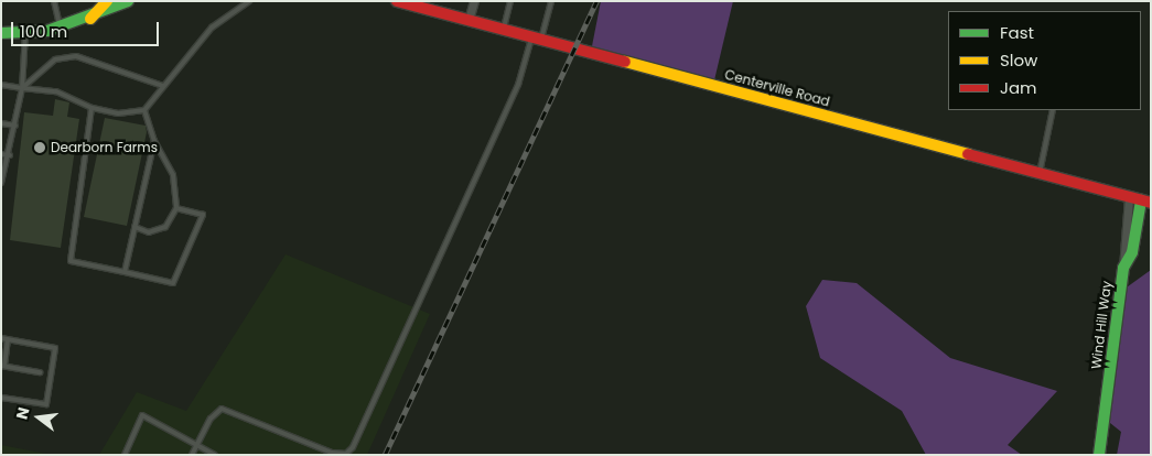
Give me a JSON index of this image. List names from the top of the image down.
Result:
{
  "streets": {
    "main road": ["Centerville Road", "Wind Hill Way"]
  },
  "crossings": [
    ["Centerville Road", "Wind Hill Way"]
  ],
  "places": ["Dearborn Farms"],
  "legend": ["Fast", "Slow", "Jam"],
  "scale_bar": "100 m",
  "north": "left"
}
